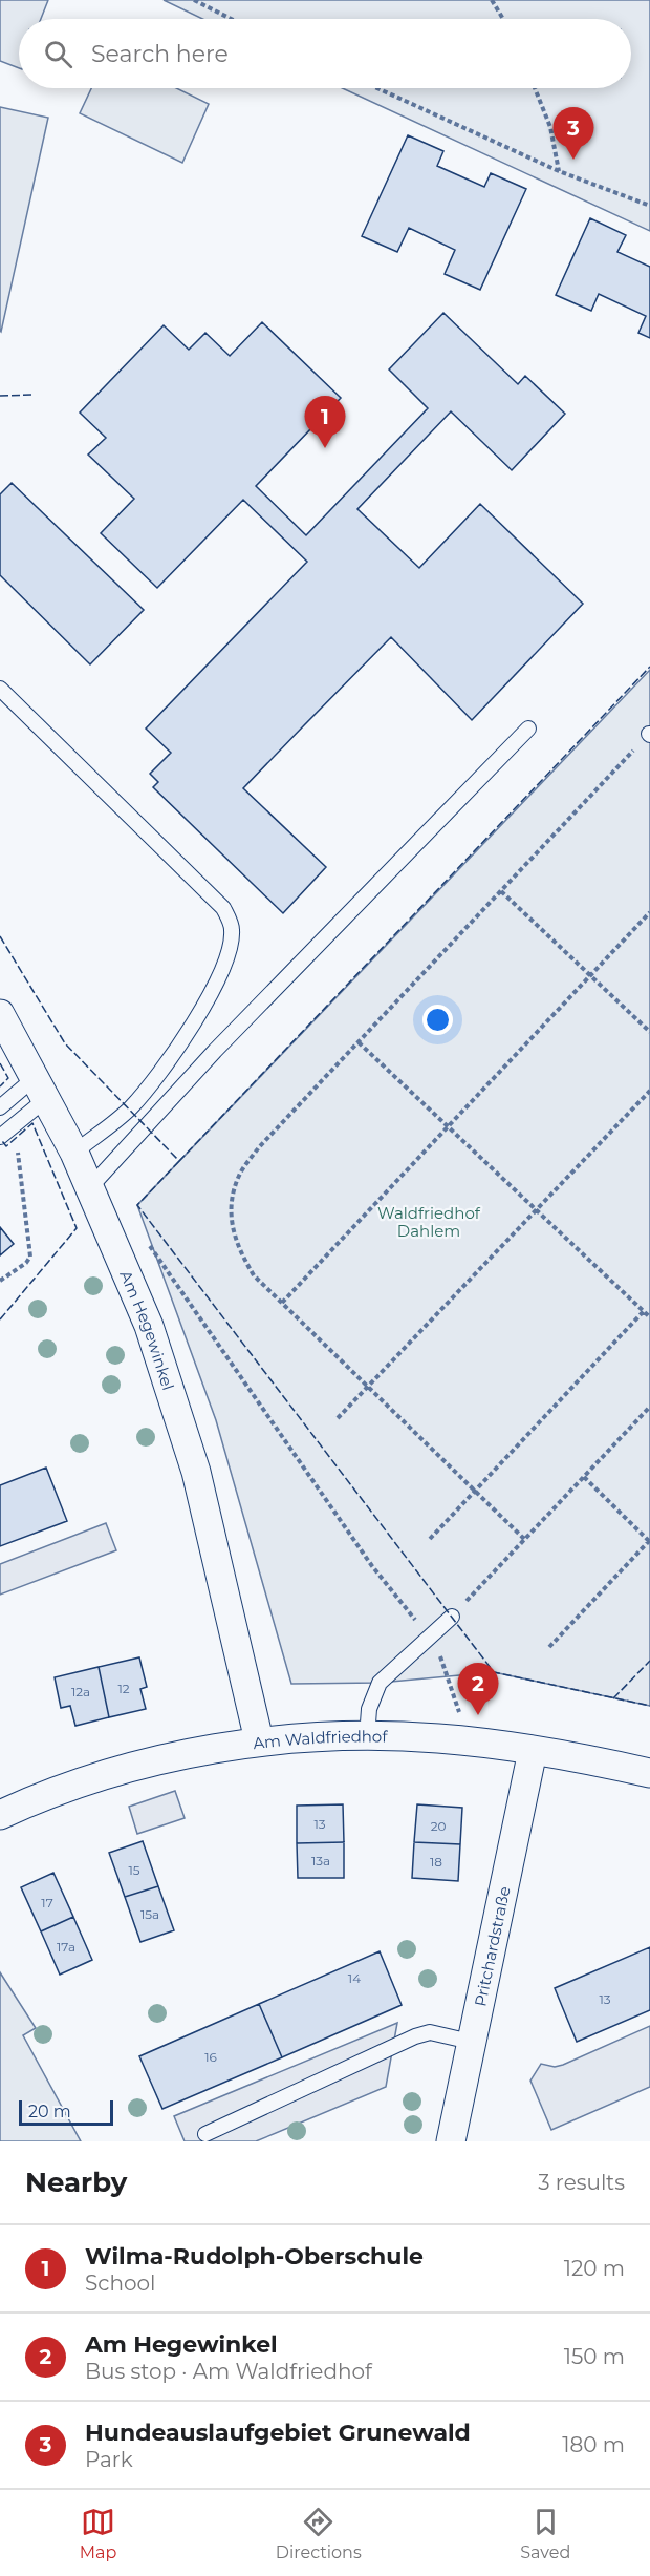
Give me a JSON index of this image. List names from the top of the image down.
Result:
{
  "streets": {
    "street": ["Am Hegewinkel", "Am Waldfriedhof", "Pritchardstraße"]
  },
  "crossings": [
    ["Am Hegewinkel", "Am Waldfriedhof"],
    ["Am Waldfriedhof", "Pritchardstraße"]
  ],
  "parks": ["Waldfriedhof Dahlem"],
  "house_numbers": [
    "12",
    "12a",
    "13",
    "20",
    "13a",
    "18",
    "15",
    "17",
    "15a",
    "17a",
    "14",
    "13",
    "16"
  ],
  "scale_bar": "20 m",
  "page": {
    "search": "Search here",
    "pins": ["3", "1", "2"],
    "scale": "20 m",
    "heading": ["Nearby", "3 results"],
    "list": [
      {
        "mark": "1",
        "name": "Wilma-Rudolph-Oberschule",
        "note": "School",
        "value": "120 m"
      },
      {
        "mark": "2",
        "name": "Am Hegewinkel",
        "note": "Bus stop · Am Waldfriedhof",
        "value": "150 m"
      },
      {
        "mark": "3",
        "name": "Hundeauslaufgebiet Grunewald",
        "note": "Park",
        "value": "180 m"
      }
    ],
    "nav": ["Map", "Directions", "Saved"]
  }
}
